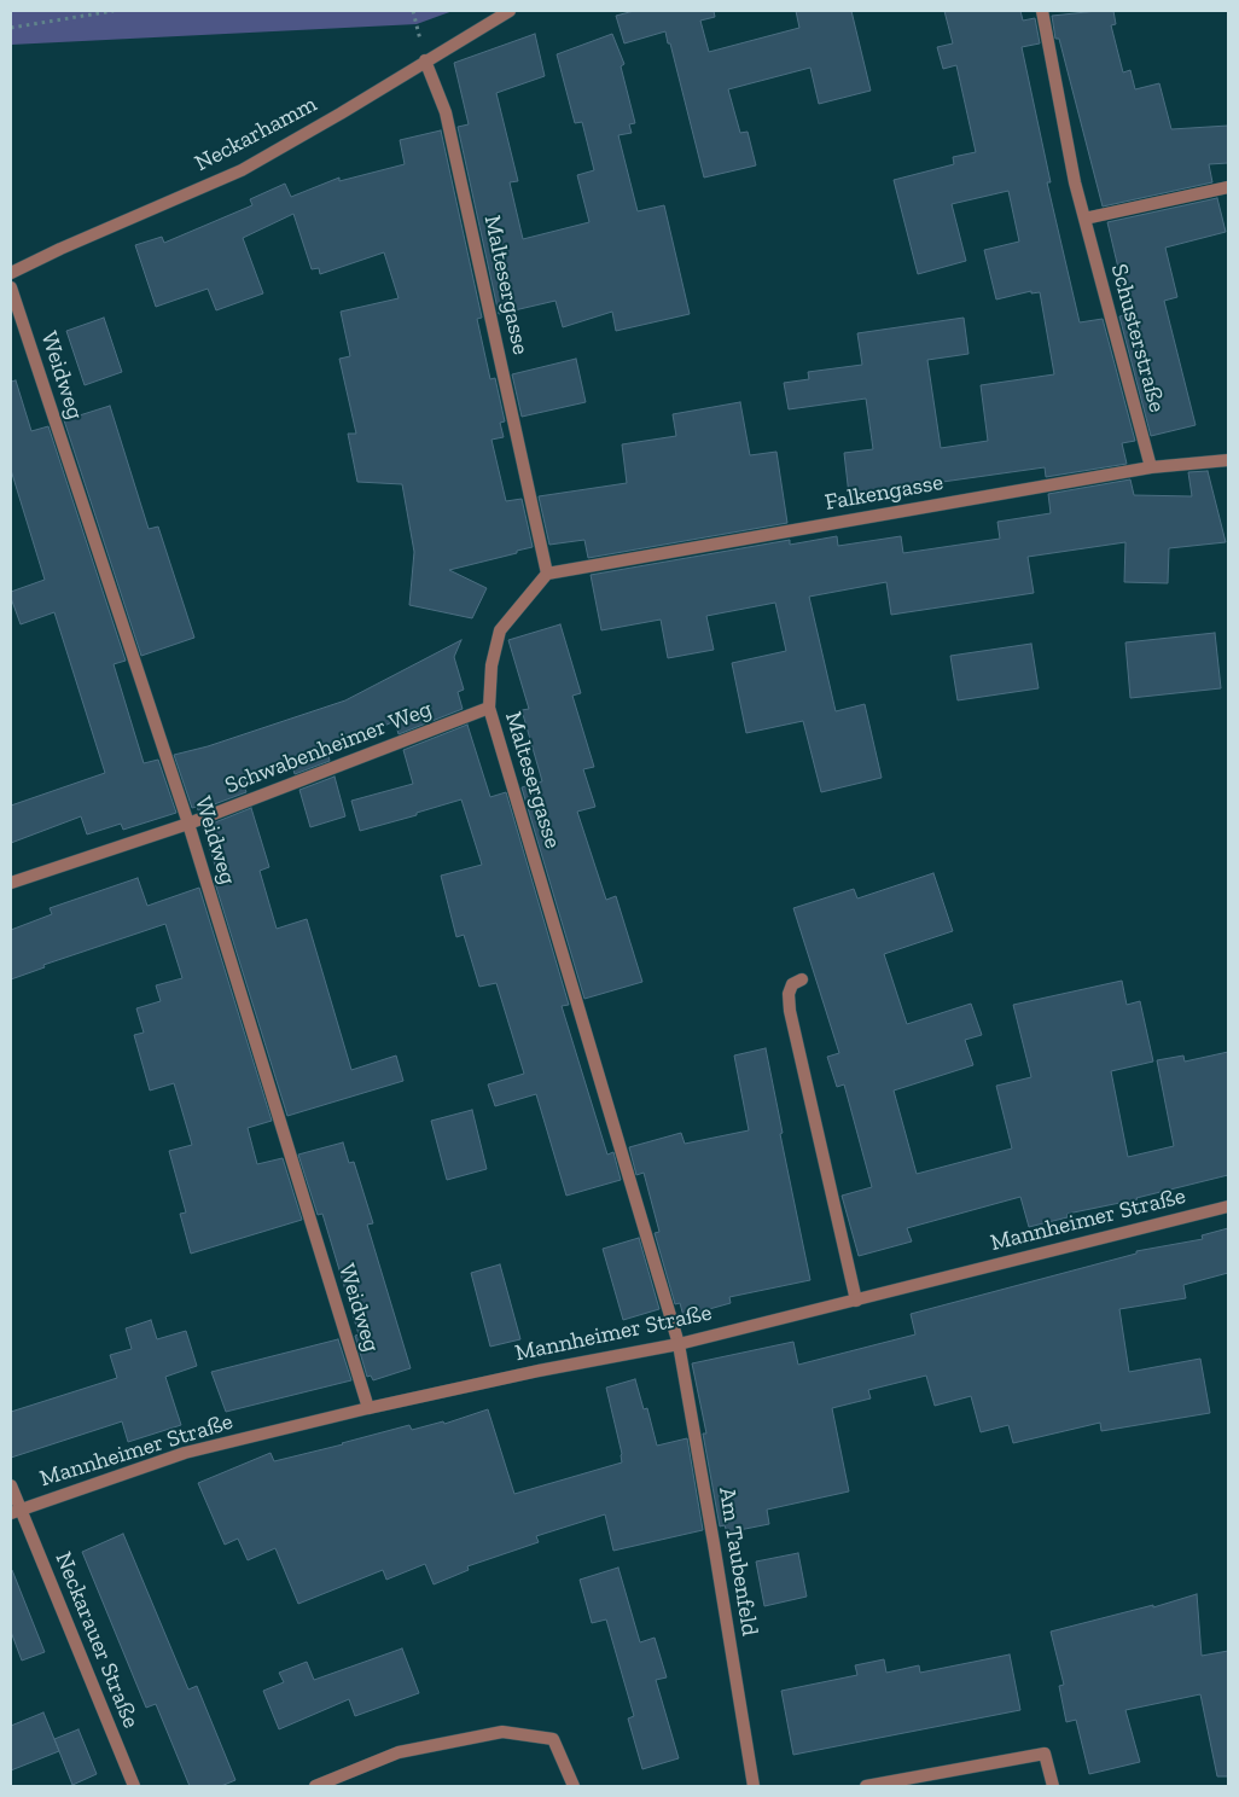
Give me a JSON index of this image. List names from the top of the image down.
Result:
{
  "streets": {
    "street": [
      "Neckarhamm",
      "Maltesergasse",
      "Schusterstraße",
      "Weidweg",
      "Falkengasse",
      "Schwabenheimer Weg",
      "Mannheimer Straße",
      "Am Taubenfeld",
      "Neckarauer Straße"
    ]
  },
  "crossings": [
    ["Neckarhamm", "Maltesergasse"],
    ["Maltesergasse", "Falkengasse"],
    ["Maltesergasse", "Schwabenheimer Weg"],
    ["Maltesergasse", "Mannheimer Straße"],
    ["Maltesergasse", "Am Taubenfeld"],
    ["Schusterstraße", "Falkengasse"],
    ["Weidweg", "Schwabenheimer Weg"],
    ["Weidweg", "Mannheimer Straße"],
    ["Mannheimer Straße", "Am Taubenfeld"],
    ["Mannheimer Straße", "Neckarauer Straße"]
  ]
}
